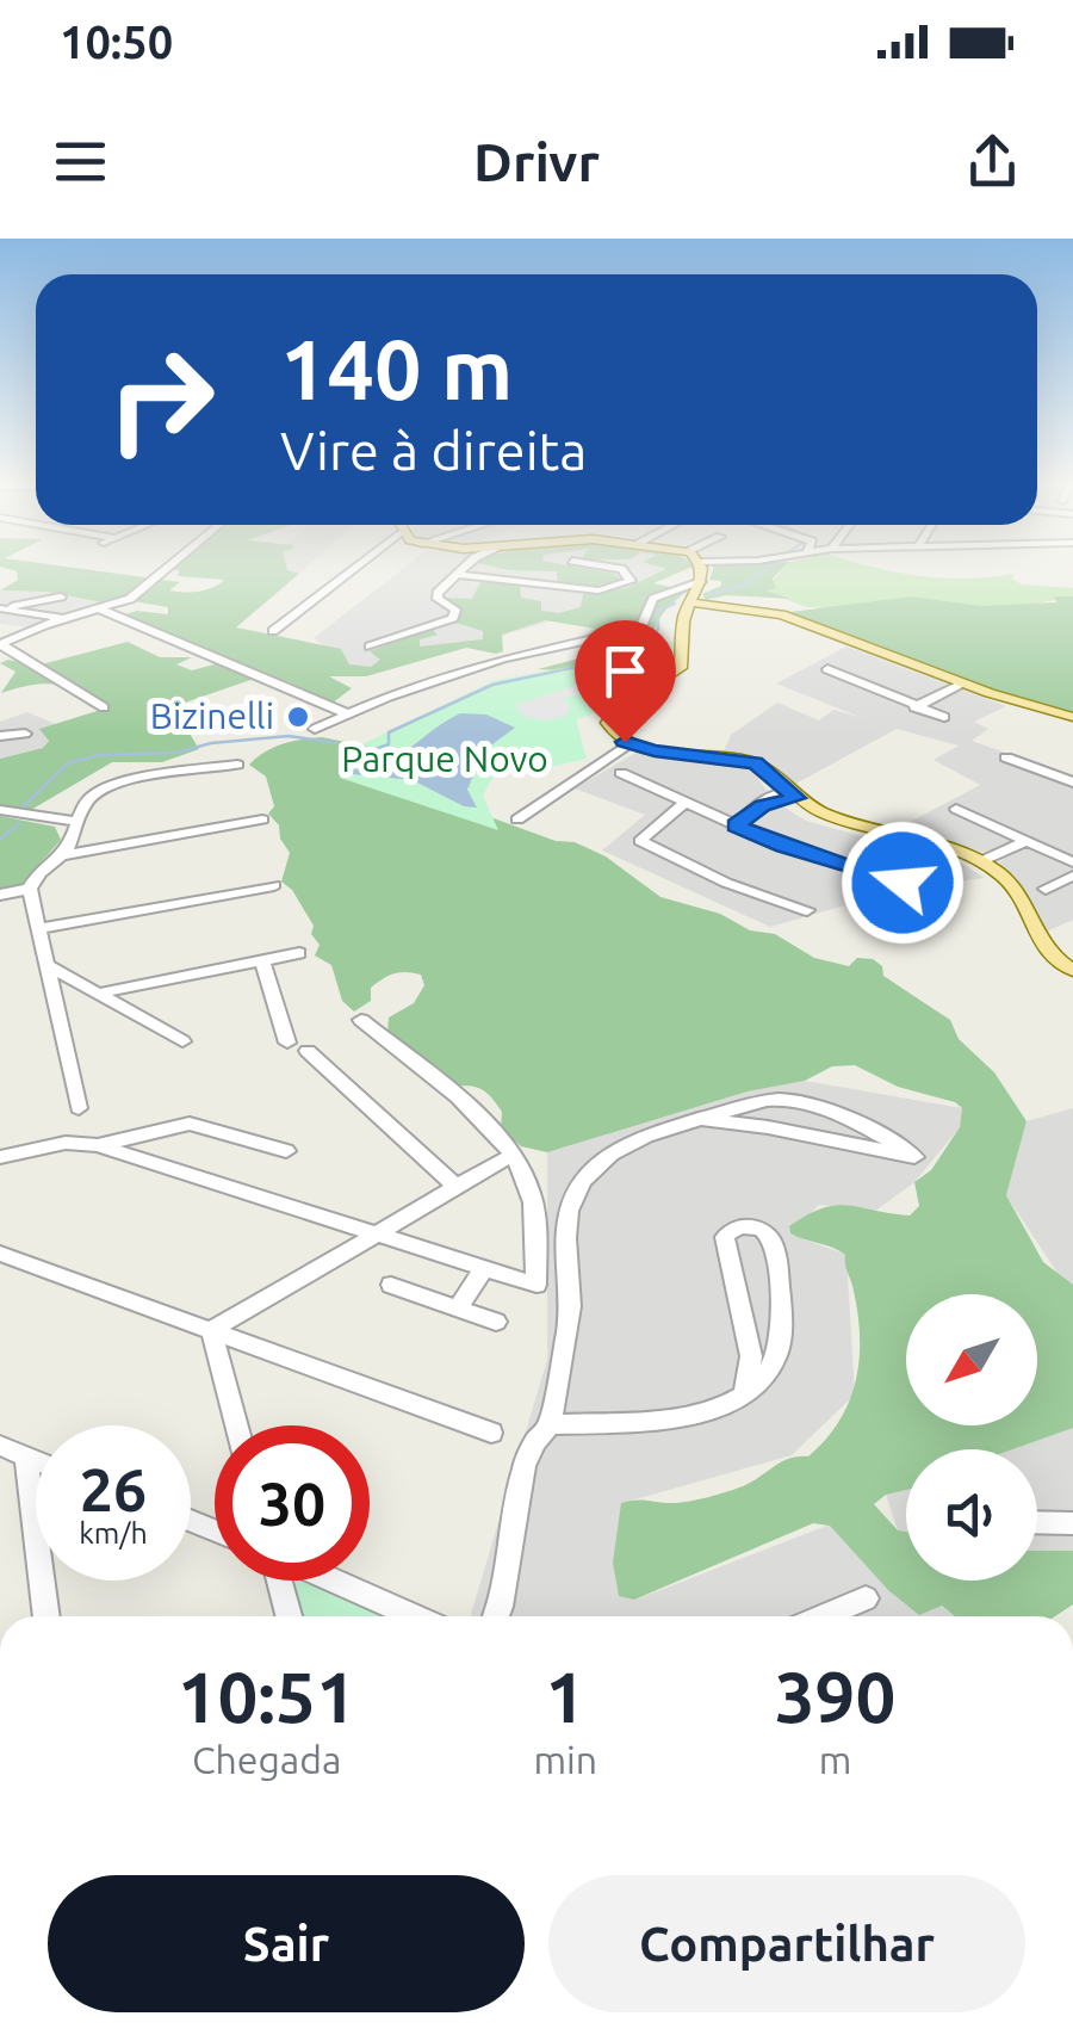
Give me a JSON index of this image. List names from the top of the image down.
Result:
{
  "parks": ["Parque Novo"],
  "places": ["Bizinelli"],
  "north": "bottom left",
  "page": {
    "status": "10:50",
    "header": "Drivr",
    "turn": ["140 m", "Vire à direita"],
    "speed": "26 km/h",
    "limit": "30",
    "eta": [
      "10:51",
      "Chegada",
      "1",
      "min",
      "390",
      "m"
    ],
    "buttons": ["Sair", "Compartilhar"]
  }
}
